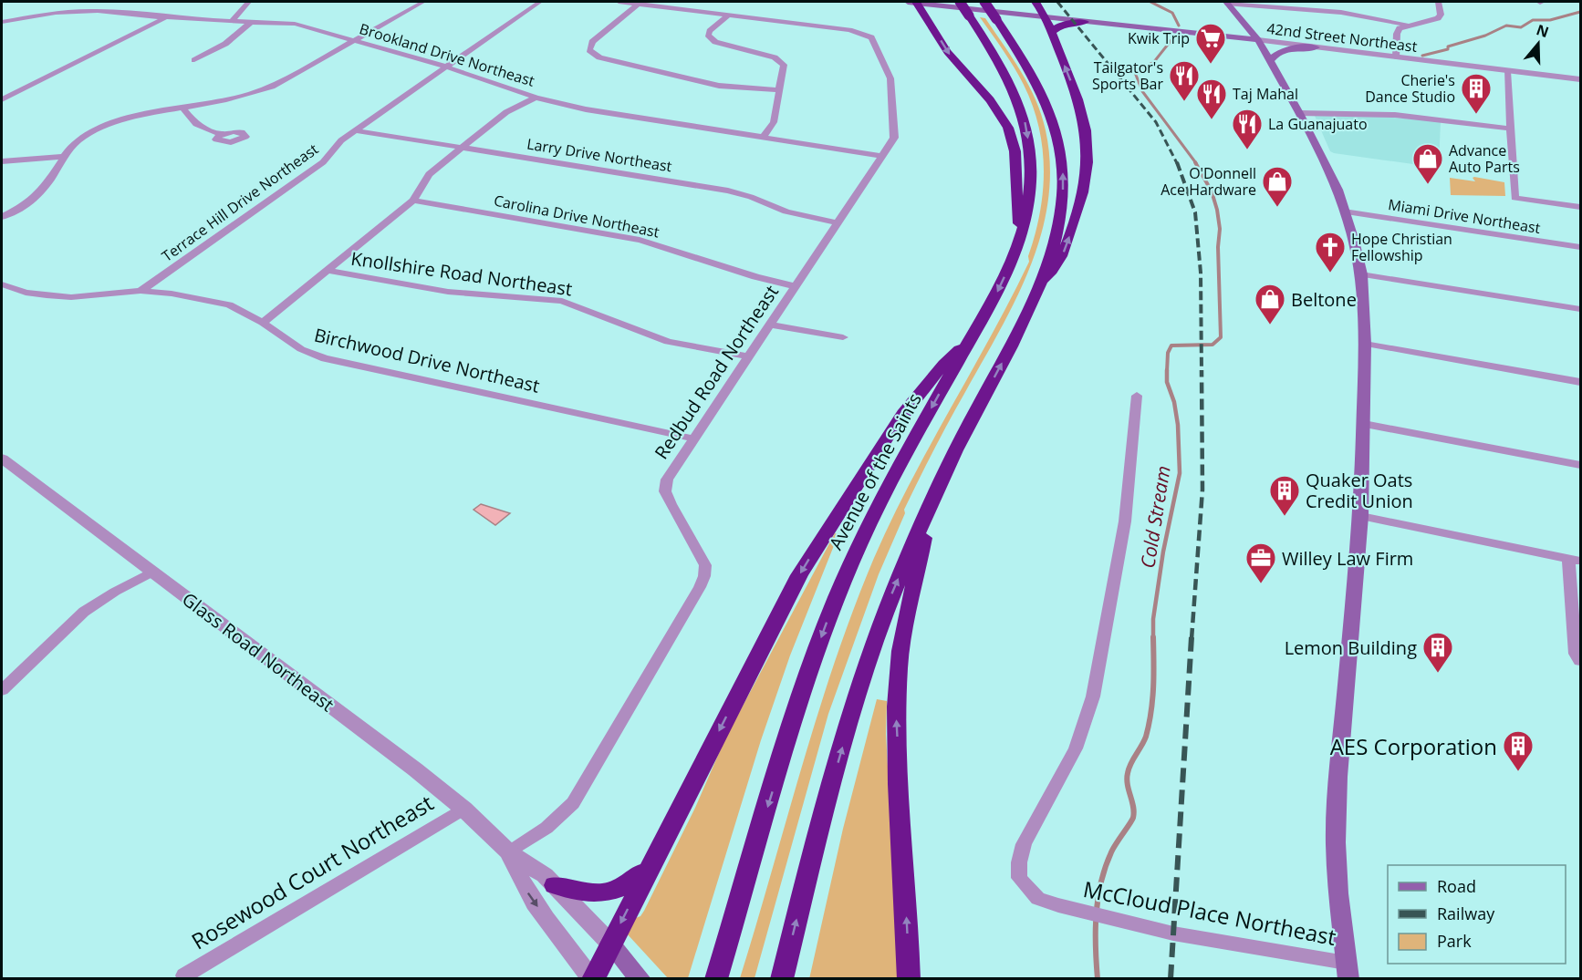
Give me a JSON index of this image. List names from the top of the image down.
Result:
{
  "streets": {
    "highway": ["Avenue of the Saints"],
    "main road": ["42nd Street Northeast"],
    "street": [
      "Brookland Drive Northeast",
      "Larry Drive Northeast",
      "Terrace Hill Drive Northeast",
      "Carolina Drive Northeast",
      "Miami Drive Northeast",
      "Knollshire Road Northeast",
      "Birchwood Drive Northeast",
      "Redbud Road Northeast",
      "Glass Road Northeast",
      "Rosewood Court Northeast",
      "McCloud Place Northeast"
    ]
  },
  "crossings": [
    ["Brookland Drive Northeast", "Terrace Hill Drive Northeast"],
    ["Brookland Drive Northeast", "Redbud Road Northeast"],
    ["Larry Drive Northeast", "Terrace Hill Drive Northeast"],
    ["Larry Drive Northeast", "Redbud Road Northeast"],
    ["Terrace Hill Drive Northeast", "Birchwood Drive Northeast"],
    ["Carolina Drive Northeast", "Redbud Road Northeast"],
    ["Knollshire Road Northeast", "Redbud Road Northeast"],
    ["Birchwood Drive Northeast", "Redbud Road Northeast"],
    ["Redbud Road Northeast", "Glass Road Northeast"],
    ["Glass Road Northeast", "Rosewood Court Northeast"]
  ],
  "water": ["Cold Stream"],
  "places": {
    "supermarket": ["Kwik Trip"],
    "restaurant": ["Tailgator's Sports Bar", "Taj Mahal", "La Guanajuato"],
    "building": [
      "Cherie's Dance Studio",
      "Quaker Oats Credit Union",
      "Lemon Building",
      "AES Corporation"
    ],
    "shop": ["Advance Auto Parts", "O'Donnell Ace Hardware", "Beltone"],
    "church": ["Hope Christian Fellowship"],
    "office": ["Willey Law Firm"]
  },
  "legend": ["Road", "Railway", "Park"],
  "north": "top"
}
